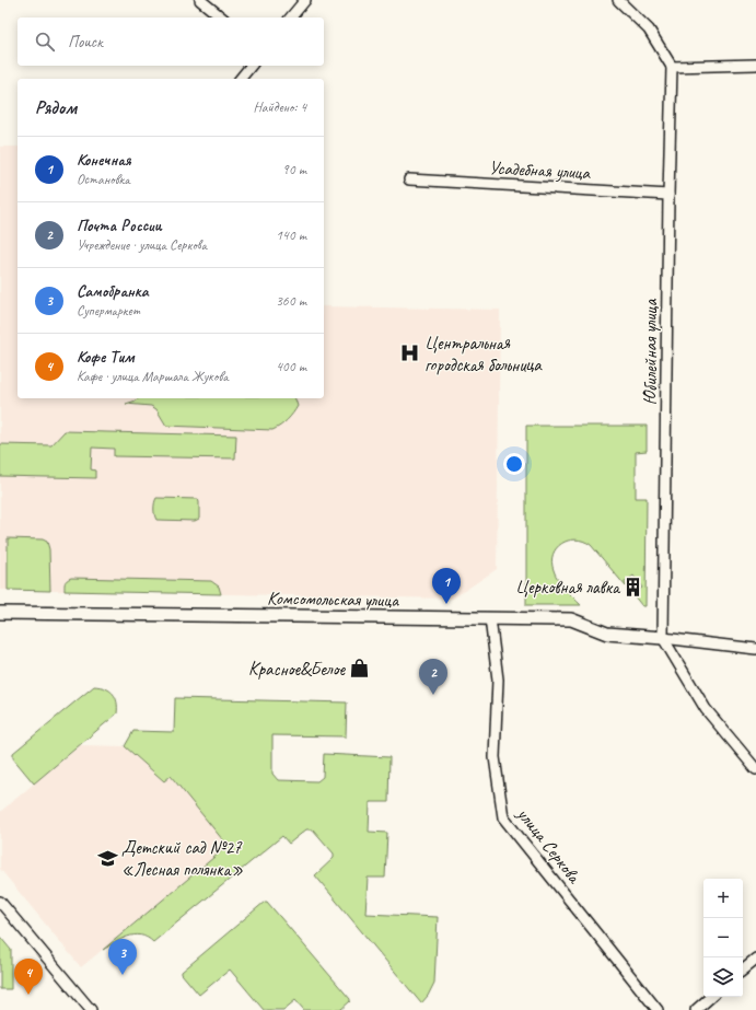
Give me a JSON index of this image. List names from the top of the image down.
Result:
{
  "streets": {
    "street": [
      "Усадебная улица",
      "Юбилейная улица",
      "Комсомольская улица",
      "улица Серкова"
    ]
  },
  "crossings": [
    ["Усадебная улица", "Юбилейная улица"],
    ["Юбилейная улица", "Комсомольская улица"],
    ["Комсомольская улица", "улица Серкова"]
  ],
  "places": {
    "hospital": ["Центральная городская больница"],
    "building": ["Церковная лавка"],
    "shop": ["Красное&Белое"],
    "school or university": ["Детский сад №27 «Лесная полянка»"]
  },
  "page": {
    "search": "Поиск",
    "heading": ["Рядом", "Найдено: 4"],
    "list": [
      {
        "mark": "1",
        "name": "Конечная",
        "note": "Остановка",
        "value": "90 m"
      },
      {
        "mark": "2",
        "name": "Почта России",
        "note": "Учреждение · улица Серкова",
        "value": "140 m"
      },
      {
        "mark": "3",
        "name": "Самобранка",
        "note": "Супермаркет",
        "value": "360 m"
      },
      {
        "mark": "4",
        "name": "Кофе Тим",
        "note": "Кафе · улица Маршала Жукова",
        "value": "400 m"
      }
    ],
    "pins": [
      "1",
      "2",
      "3",
      "4"
    ],
    "map_buttons": ["+", "−"]
  }
}
